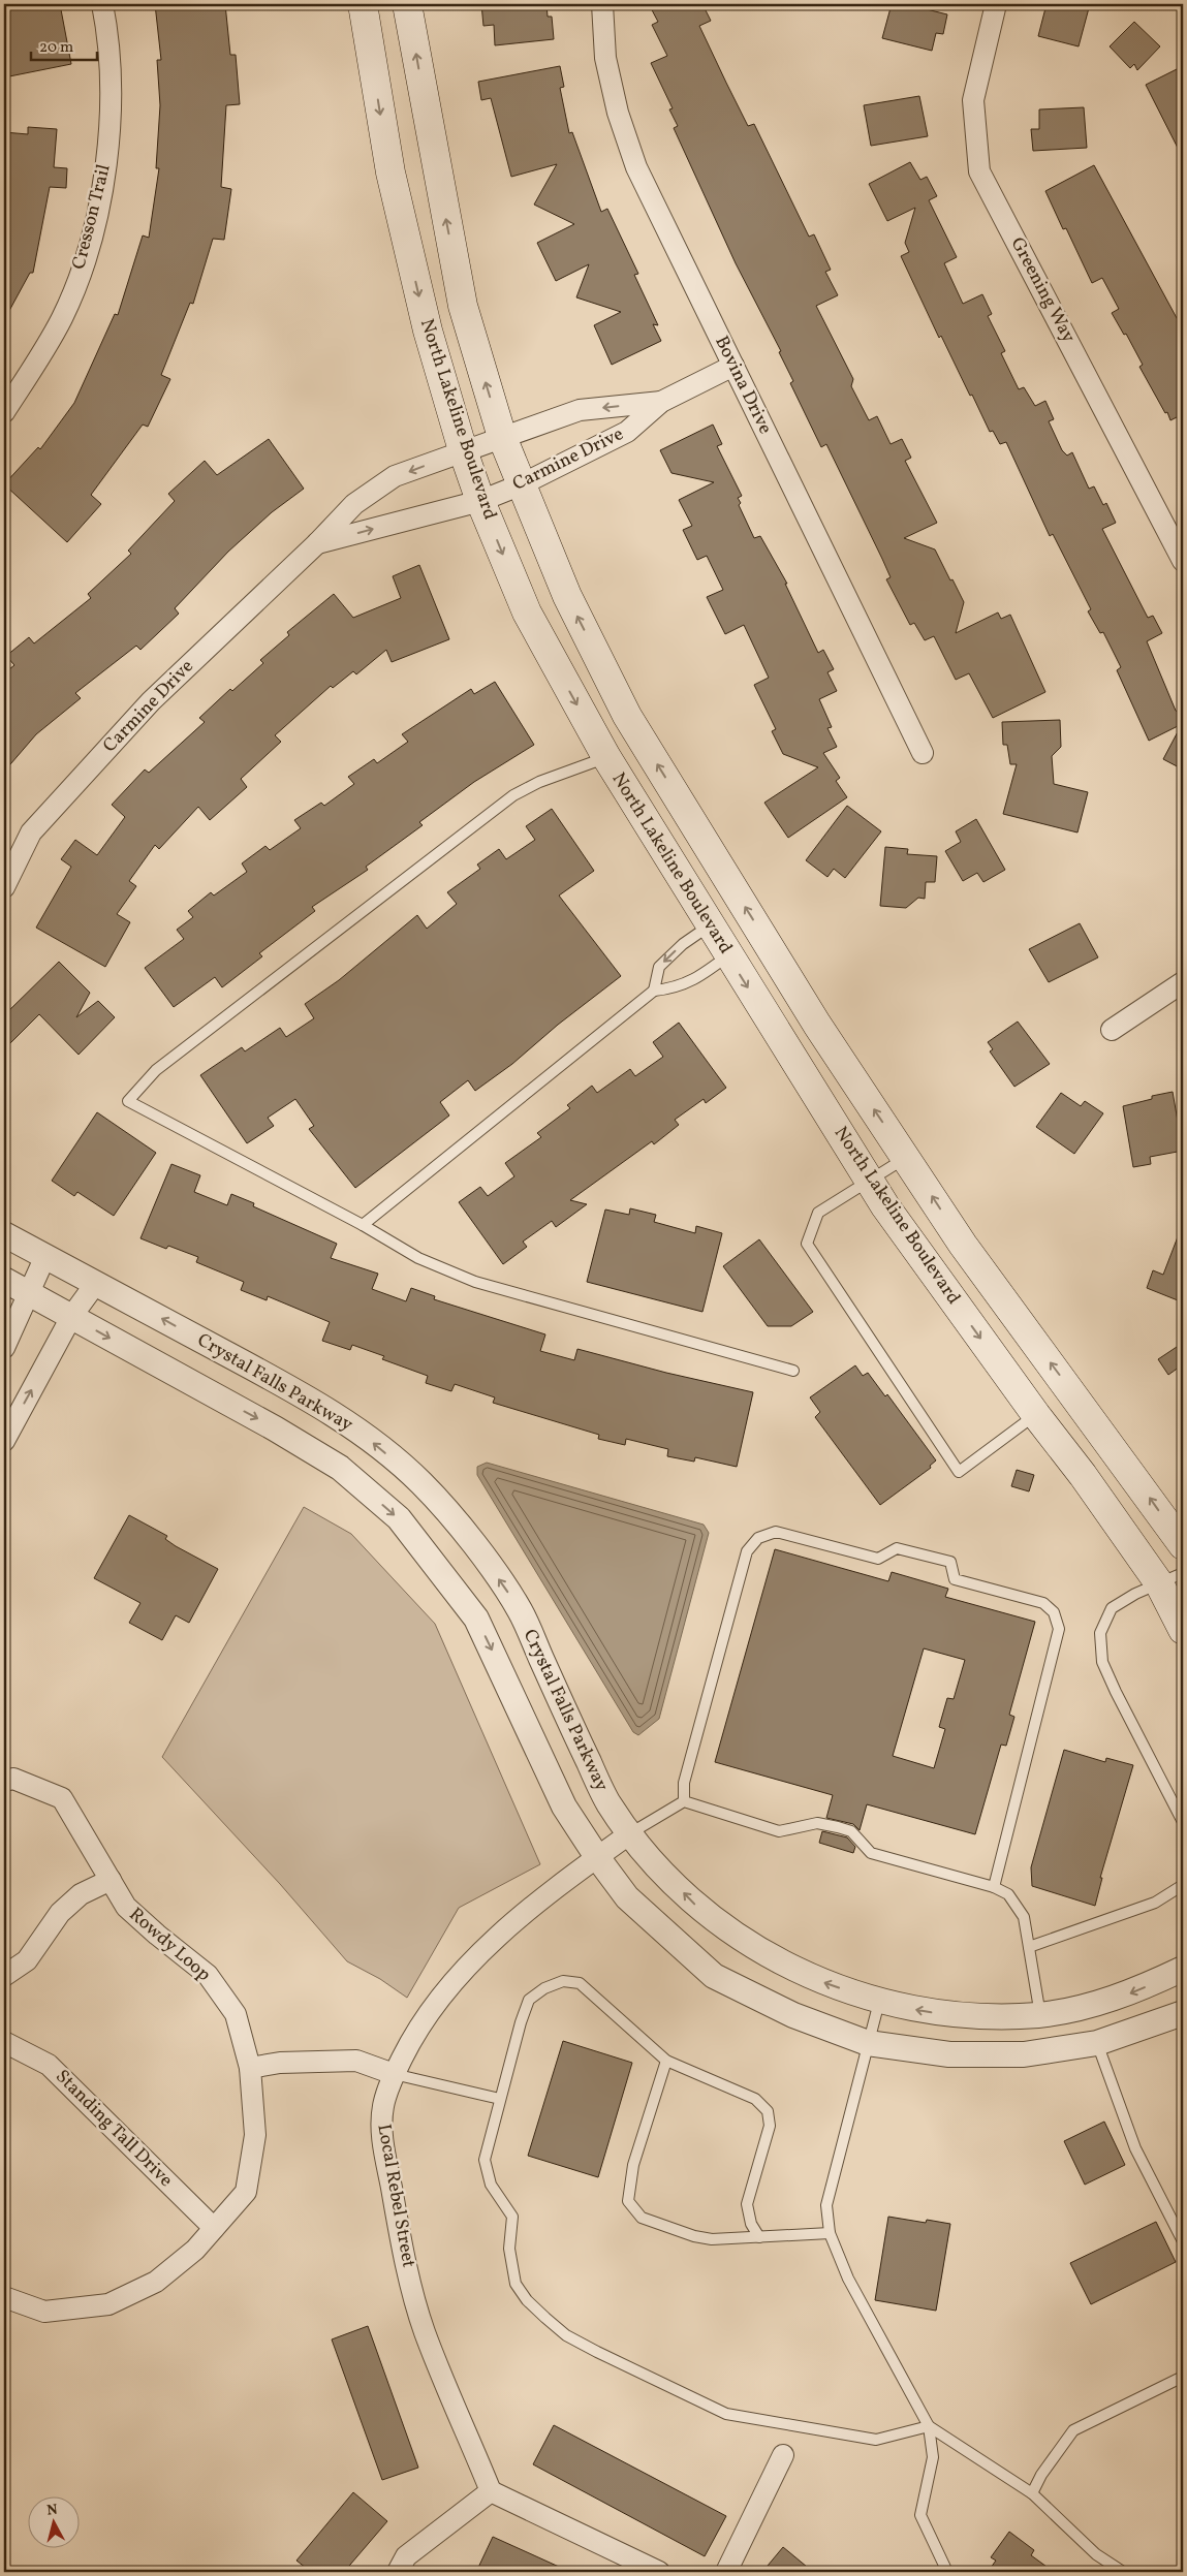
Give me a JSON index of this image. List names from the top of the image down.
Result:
{
  "streets": {
    "main road": ["North Lakeline Boulevard"],
    "street": [
      "Cresson Trail",
      "Greening Way",
      "Bovina Drive",
      "Carmine Drive",
      "Crystal Falls Parkway",
      "Rowdy Loop",
      "Standing Tall Drive",
      "Local Rebel Street"
    ]
  },
  "crossings": [
    ["Bovina Drive", "Carmine Drive"],
    ["North Lakeline Boulevard", "Carmine Drive"],
    ["Crystal Falls Parkway", "Local Rebel Street"],
    ["Rowdy Loop", "Standing Tall Drive"]
  ],
  "scale_bar": "20 m",
  "north": "top"
}
